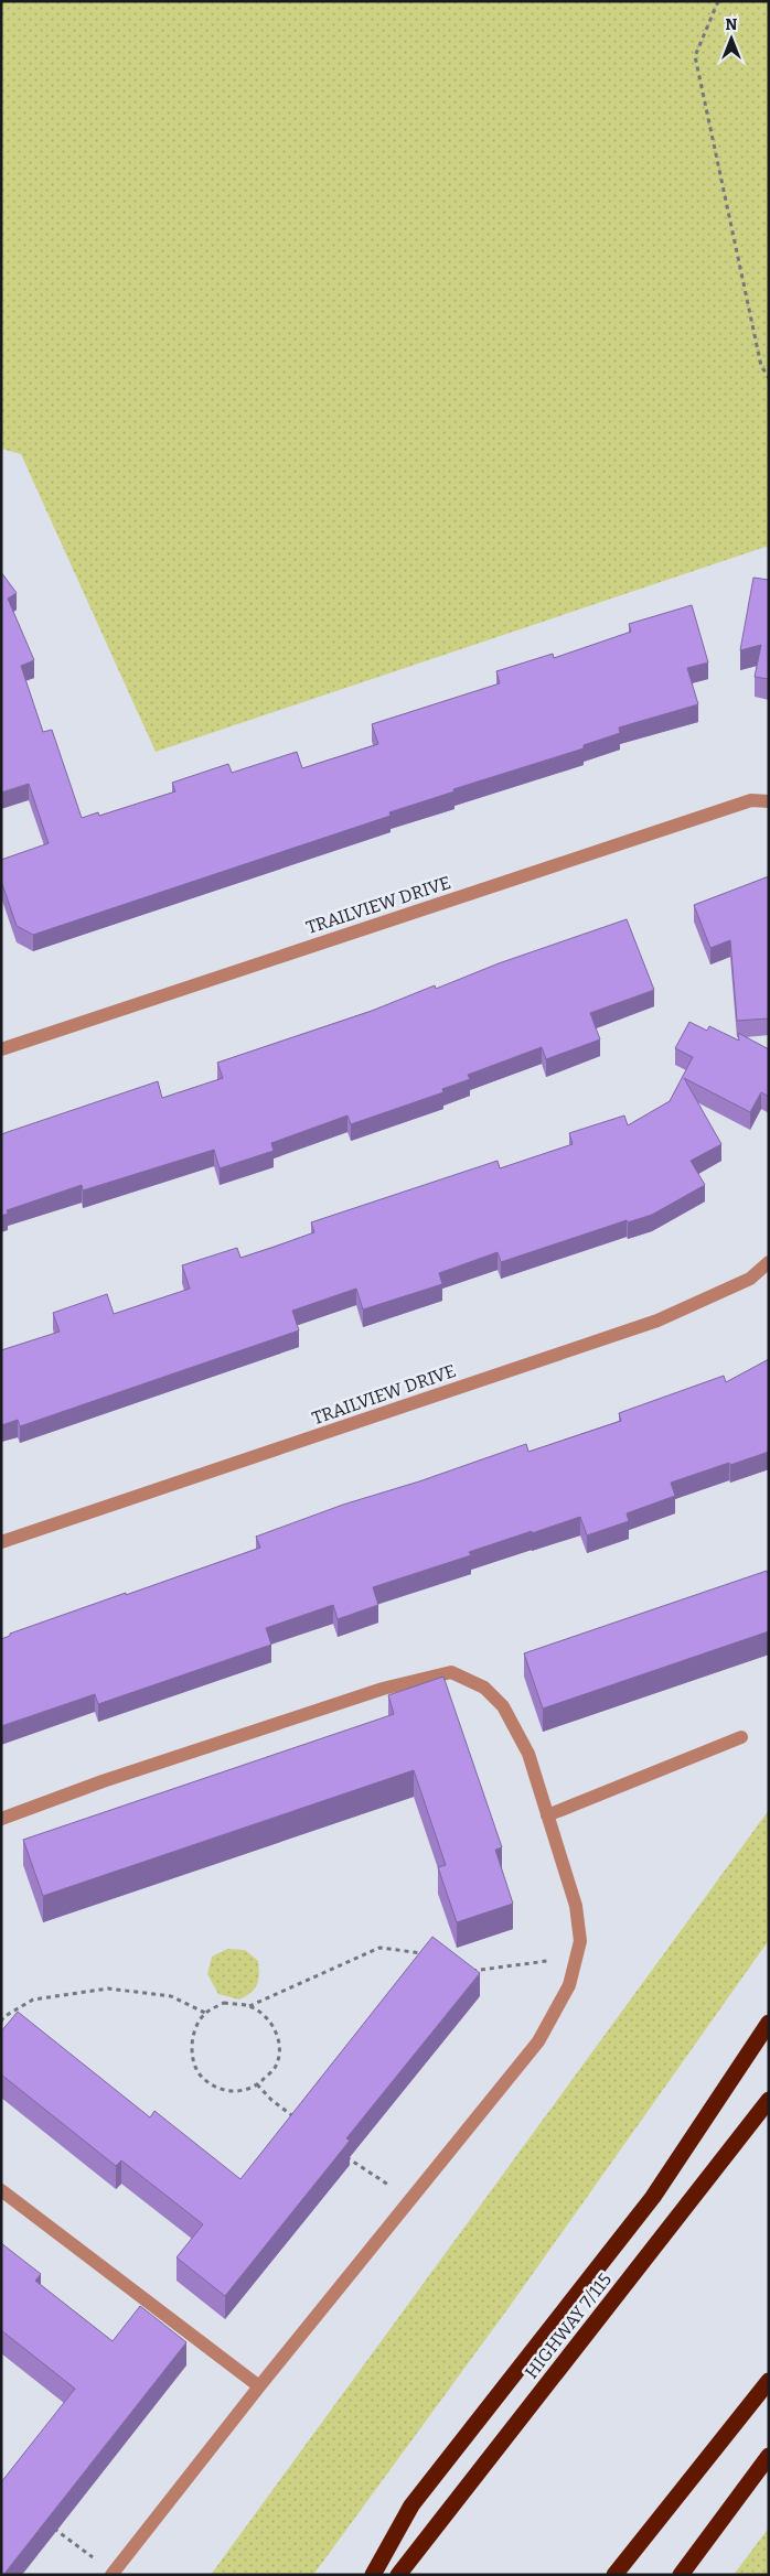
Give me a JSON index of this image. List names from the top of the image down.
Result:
{
  "streets": {
    "highway": ["HIGHWAY 7/115"],
    "street": ["TRAILVIEW DRIVE"]
  },
  "north": "top"
}
